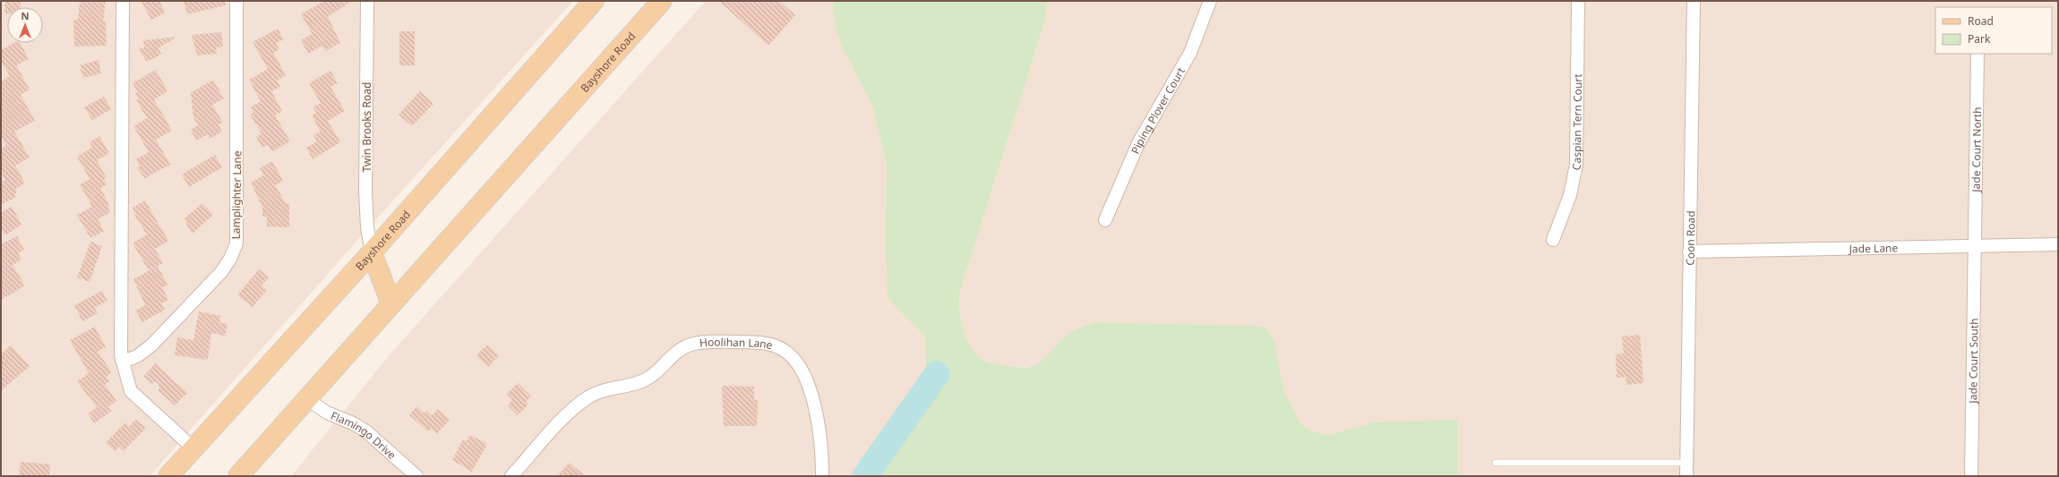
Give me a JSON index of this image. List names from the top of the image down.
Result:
{
  "streets": {
    "main road": ["Bayshore Road"],
    "street": [
      "Piping Plover Court",
      "Caspian Tern Court",
      "Twin Brooks Road",
      "Jade Court North",
      "Lamplighter Lane",
      "Coon Road",
      "Jade Lane",
      "Hoolihan Lane",
      "Jade Court South",
      "Flamingo Drive"
    ]
  },
  "crossings": [
    ["Bayshore Road", "Twin Brooks Road"],
    ["Bayshore Road", "Flamingo Drive"],
    ["Jade Court North", "Jade Lane"],
    ["Jade Court North", "Jade Court South"],
    ["Coon Road", "Jade Lane"],
    ["Jade Lane", "Jade Court South"]
  ],
  "legend": ["Road", "Park"],
  "north": "top"
}
